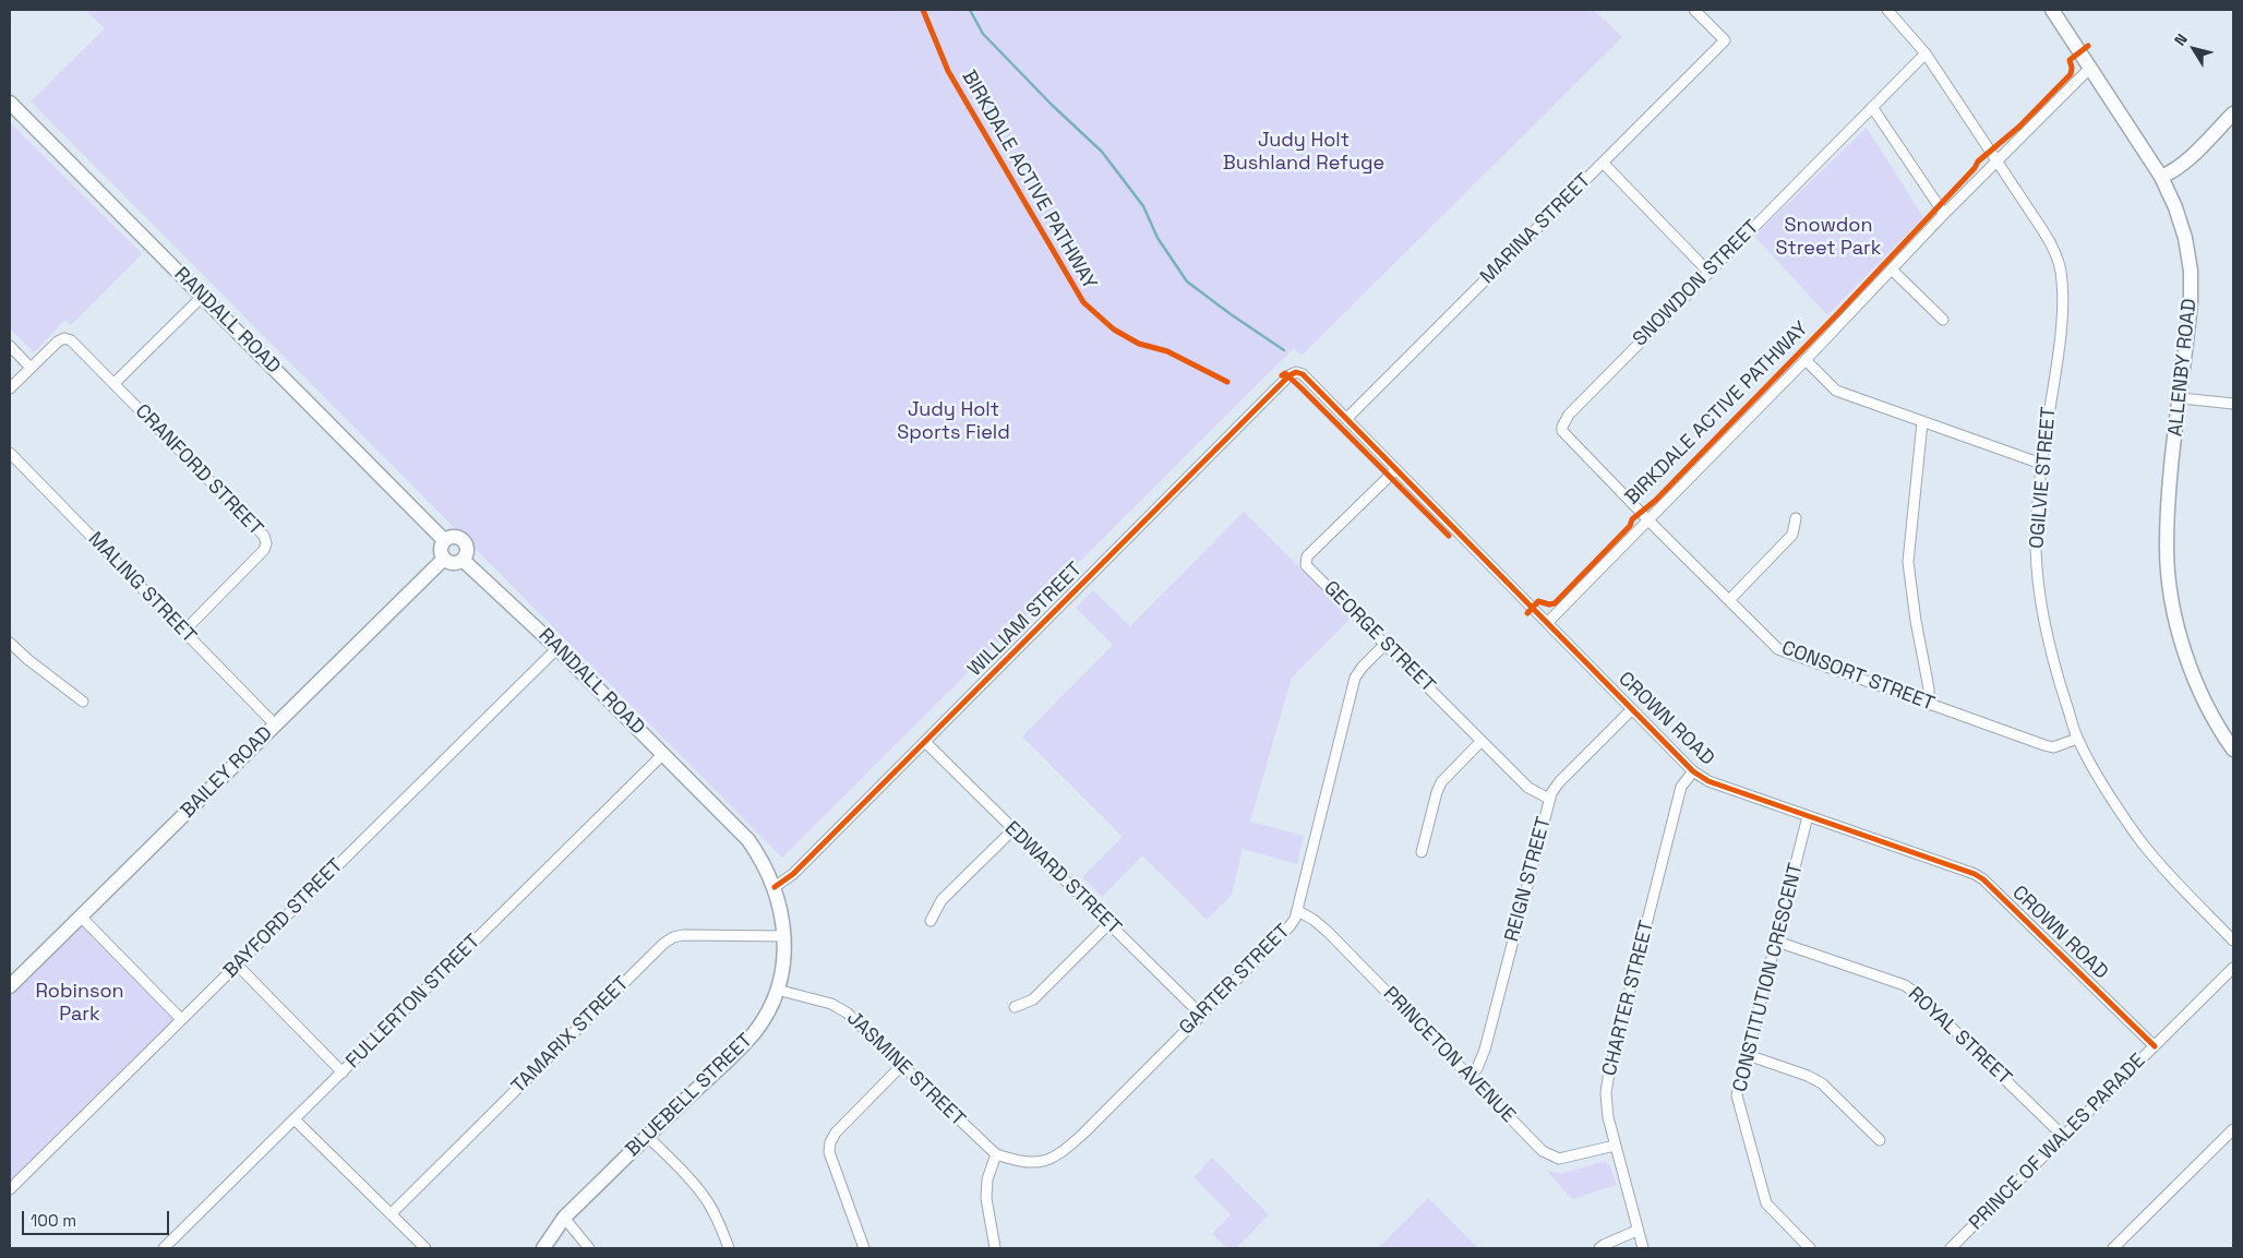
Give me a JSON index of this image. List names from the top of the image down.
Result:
{
  "streets": {
    "street": [
      "MARINA STREET",
      "SNOWDON STREET",
      "RANDALL ROAD",
      "ALLENBY ROAD",
      "CRANFORD STREET",
      "OGILVIE STREET",
      "MALING STREET",
      "WILLIAM STREET",
      "GEORGE STREET",
      "CONSORT STREET",
      "CROWN ROAD",
      "BAILEY ROAD",
      "EDWARD STREET",
      "REIGN STREET",
      "BAYFORD STREET",
      "CONSTITUTION CRESCENT",
      "GARTER STREET",
      "CHARTER STREET",
      "FULLERTON STREET",
      "TAMARIX STREET",
      "ROYAL STREET",
      "PRINCETON AVENUE",
      "JASMINE STREET",
      "BLUEBELL STREET",
      "PRINCE OF WALES PARADE"
    ],
    "cycle path": ["BIRKDALE ACTIVE PATHWAY"]
  },
  "crossings": [
    ["MARINA STREET", "CROWN ROAD"],
    ["SNOWDON STREET", "OGILVIE STREET"],
    ["SNOWDON STREET", "CONSORT STREET"],
    ["RANDALL ROAD", "BAILEY ROAD"],
    ["RANDALL ROAD", "BAYFORD STREET"],
    ["RANDALL ROAD", "FULLERTON STREET"],
    ["RANDALL ROAD", "BLUEBELL STREET"],
    ["CRANFORD STREET", "MALING STREET"],
    ["OGILVIE STREET", "CONSORT STREET"],
    ["MALING STREET", "BAILEY ROAD"],
    ["WILLIAM STREET", "CROWN ROAD"],
    ["WILLIAM STREET", "EDWARD STREET"],
    ["WILLIAM STREET", "BLUEBELL STREET"],
    ["GEORGE STREET", "CROWN ROAD"],
    ["GEORGE STREET", "REIGN STREET"],
    ["GEORGE STREET", "GARTER STREET"],
    ["CROWN ROAD", "REIGN STREET"],
    ["CROWN ROAD", "CONSTITUTION CRESCENT"],
    ["CROWN ROAD", "CHARTER STREET"],
    ["CROWN ROAD", "PRINCE OF WALES PARADE"],
    ["EDWARD STREET", "GARTER STREET"],
    ["REIGN STREET", "PRINCETON AVENUE"],
    ["CONSTITUTION CRESCENT", "ROYAL STREET"],
    ["GARTER STREET", "PRINCETON AVENUE"],
    ["GARTER STREET", "JASMINE STREET"],
    ["CHARTER STREET", "PRINCETON AVENUE"],
    ["TAMARIX STREET", "BLUEBELL STREET"],
    ["ROYAL STREET", "PRINCE OF WALES PARADE"],
    ["JASMINE STREET", "BLUEBELL STREET"]
  ],
  "parks": [
    "Judy Holt Bushland Refuge",
    "Snowdon Street Park",
    "Judy Holt Sports Field",
    "Robinson Park"
  ],
  "scale_bar": "100 m",
  "north": "top left"
}
